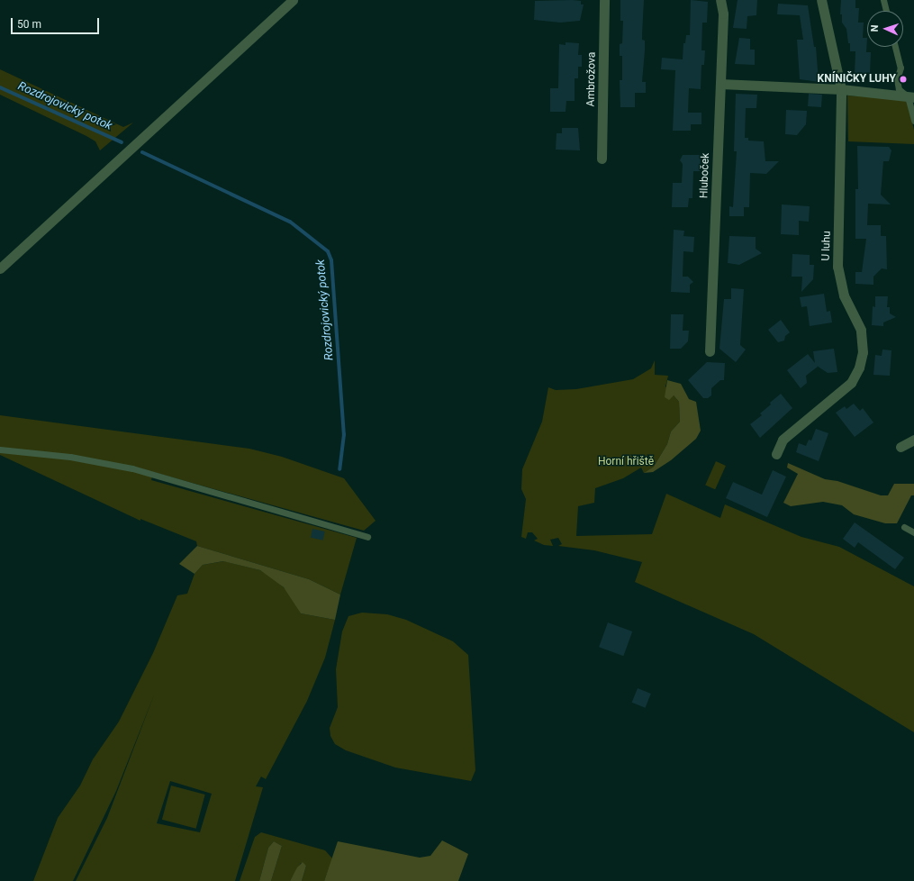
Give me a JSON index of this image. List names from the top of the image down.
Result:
{
  "streets": {
    "street": ["Ambrožova", "Hluboček", "U luhu"]
  },
  "water": ["Rozdrojovický potok"],
  "parks": ["Horní hřiště"],
  "places": ["KNÍNIČKY LUHY"],
  "scale_bar": "50 m",
  "north": "left"
}
